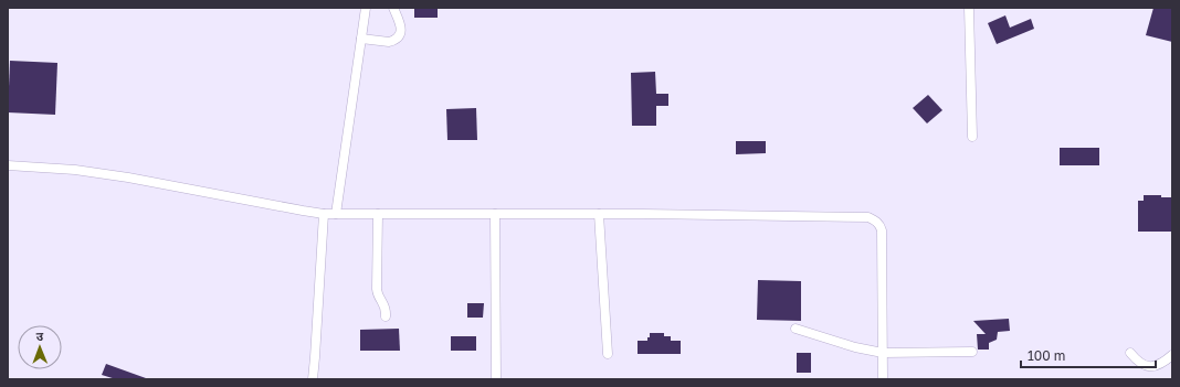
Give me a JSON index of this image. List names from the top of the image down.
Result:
{
  "scale_bar": "100 m",
  "north": "top"
}
